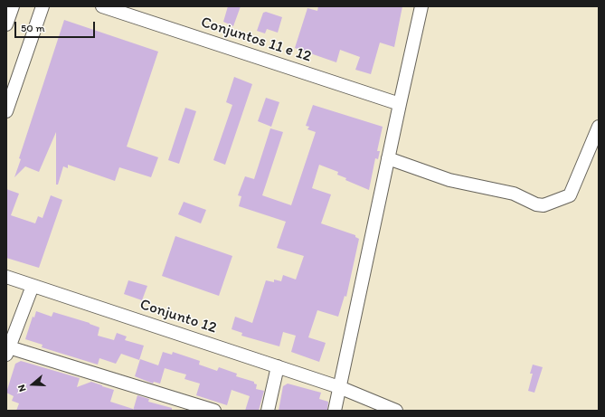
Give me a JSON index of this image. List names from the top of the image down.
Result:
{
  "streets": {
    "street": ["Conjuntos 11 e 12", "Conjunto 12"]
  },
  "scale_bar": "50 m",
  "north": "left"
}
